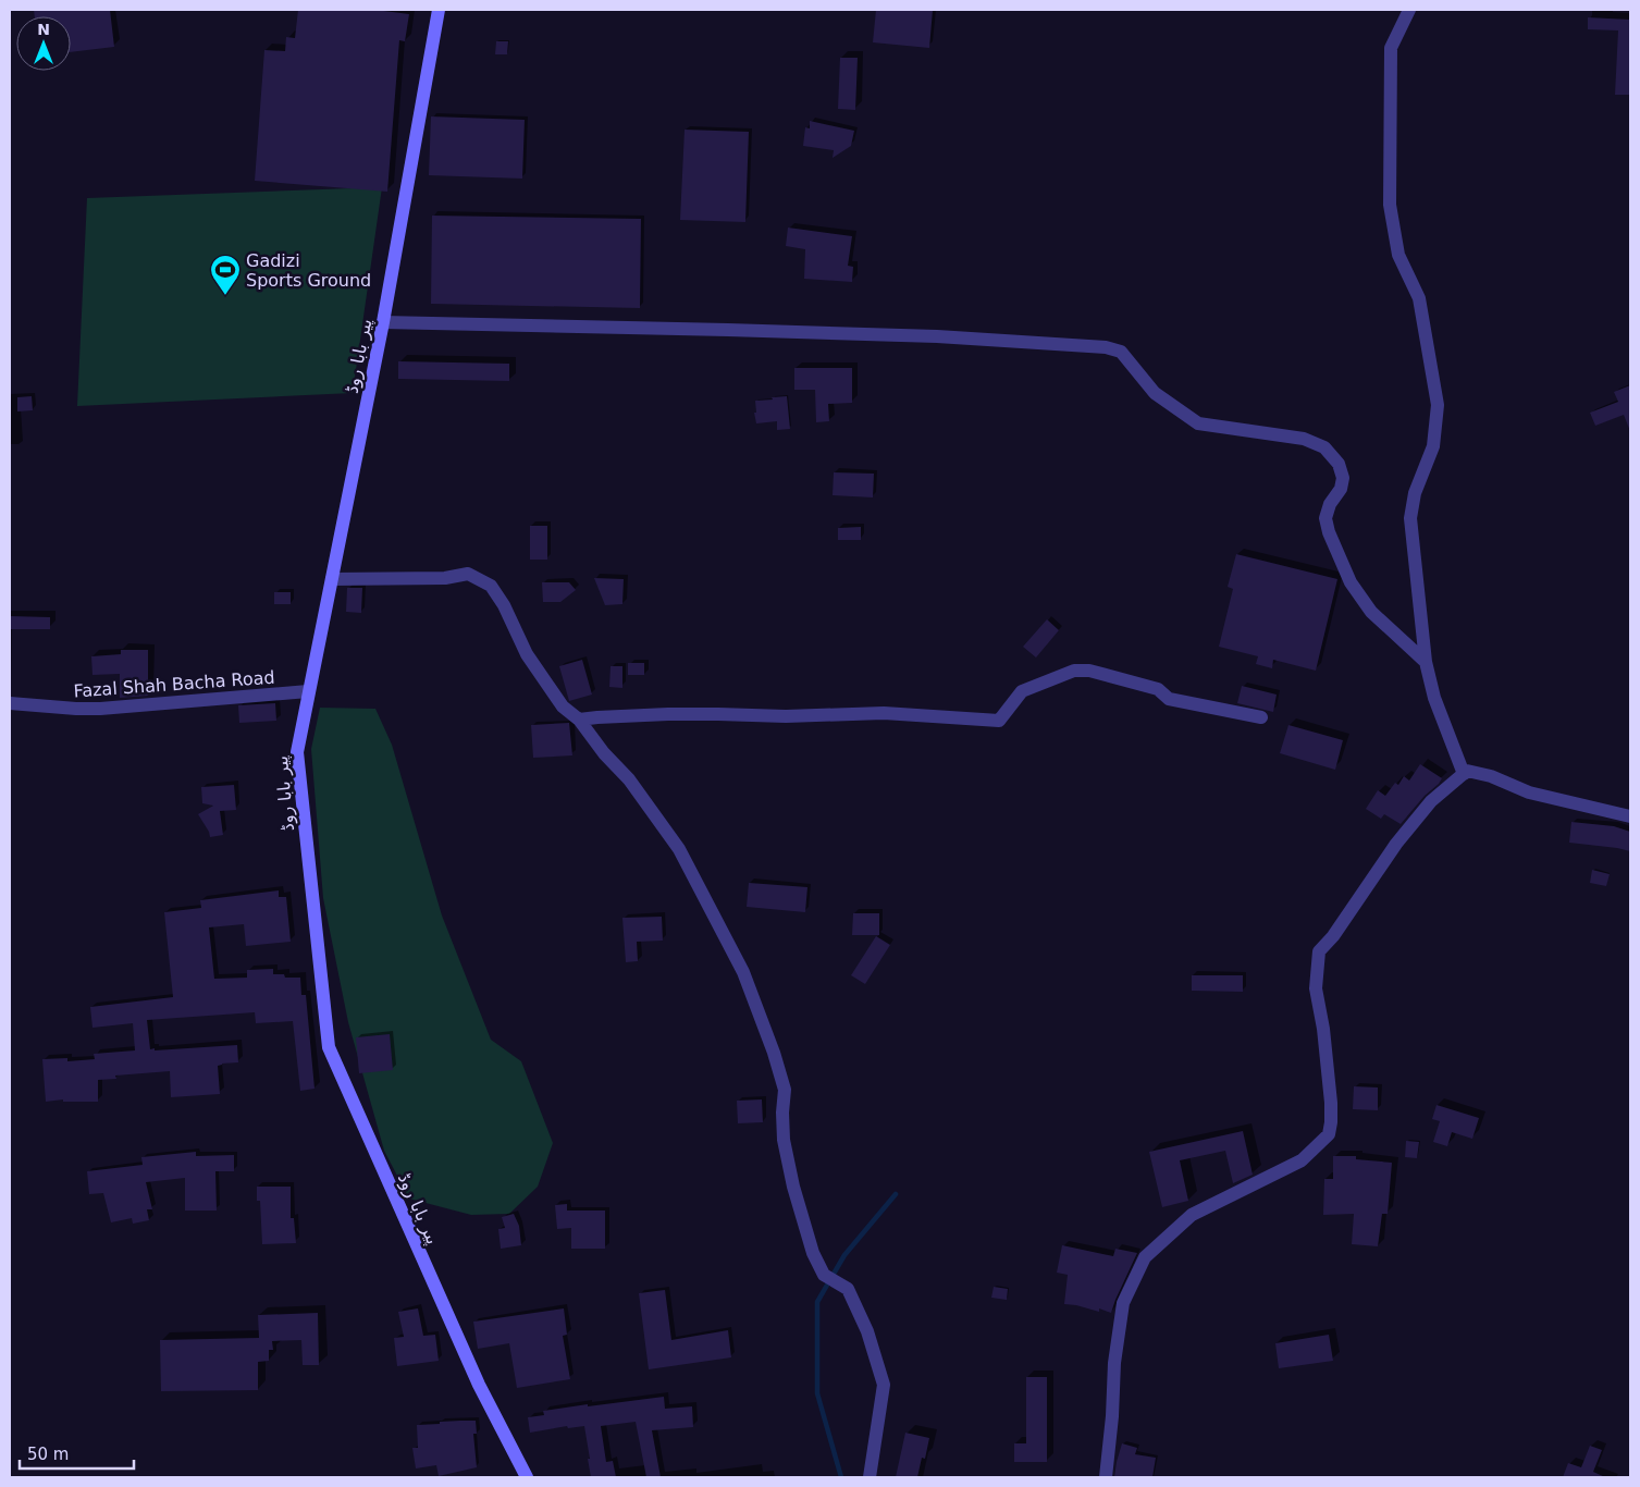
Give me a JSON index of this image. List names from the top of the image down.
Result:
{
  "streets": {
    "main road": ["پیر بابا روڈ"],
    "street": ["Fazal Shah Bacha Road"]
  },
  "crossings": [
    ["پیر بابا روڈ", "Fazal Shah Bacha Road"]
  ],
  "places": {
    "sports": ["Gadizi Sports Ground"]
  },
  "scale_bar": "50 m",
  "north": "top"
}
